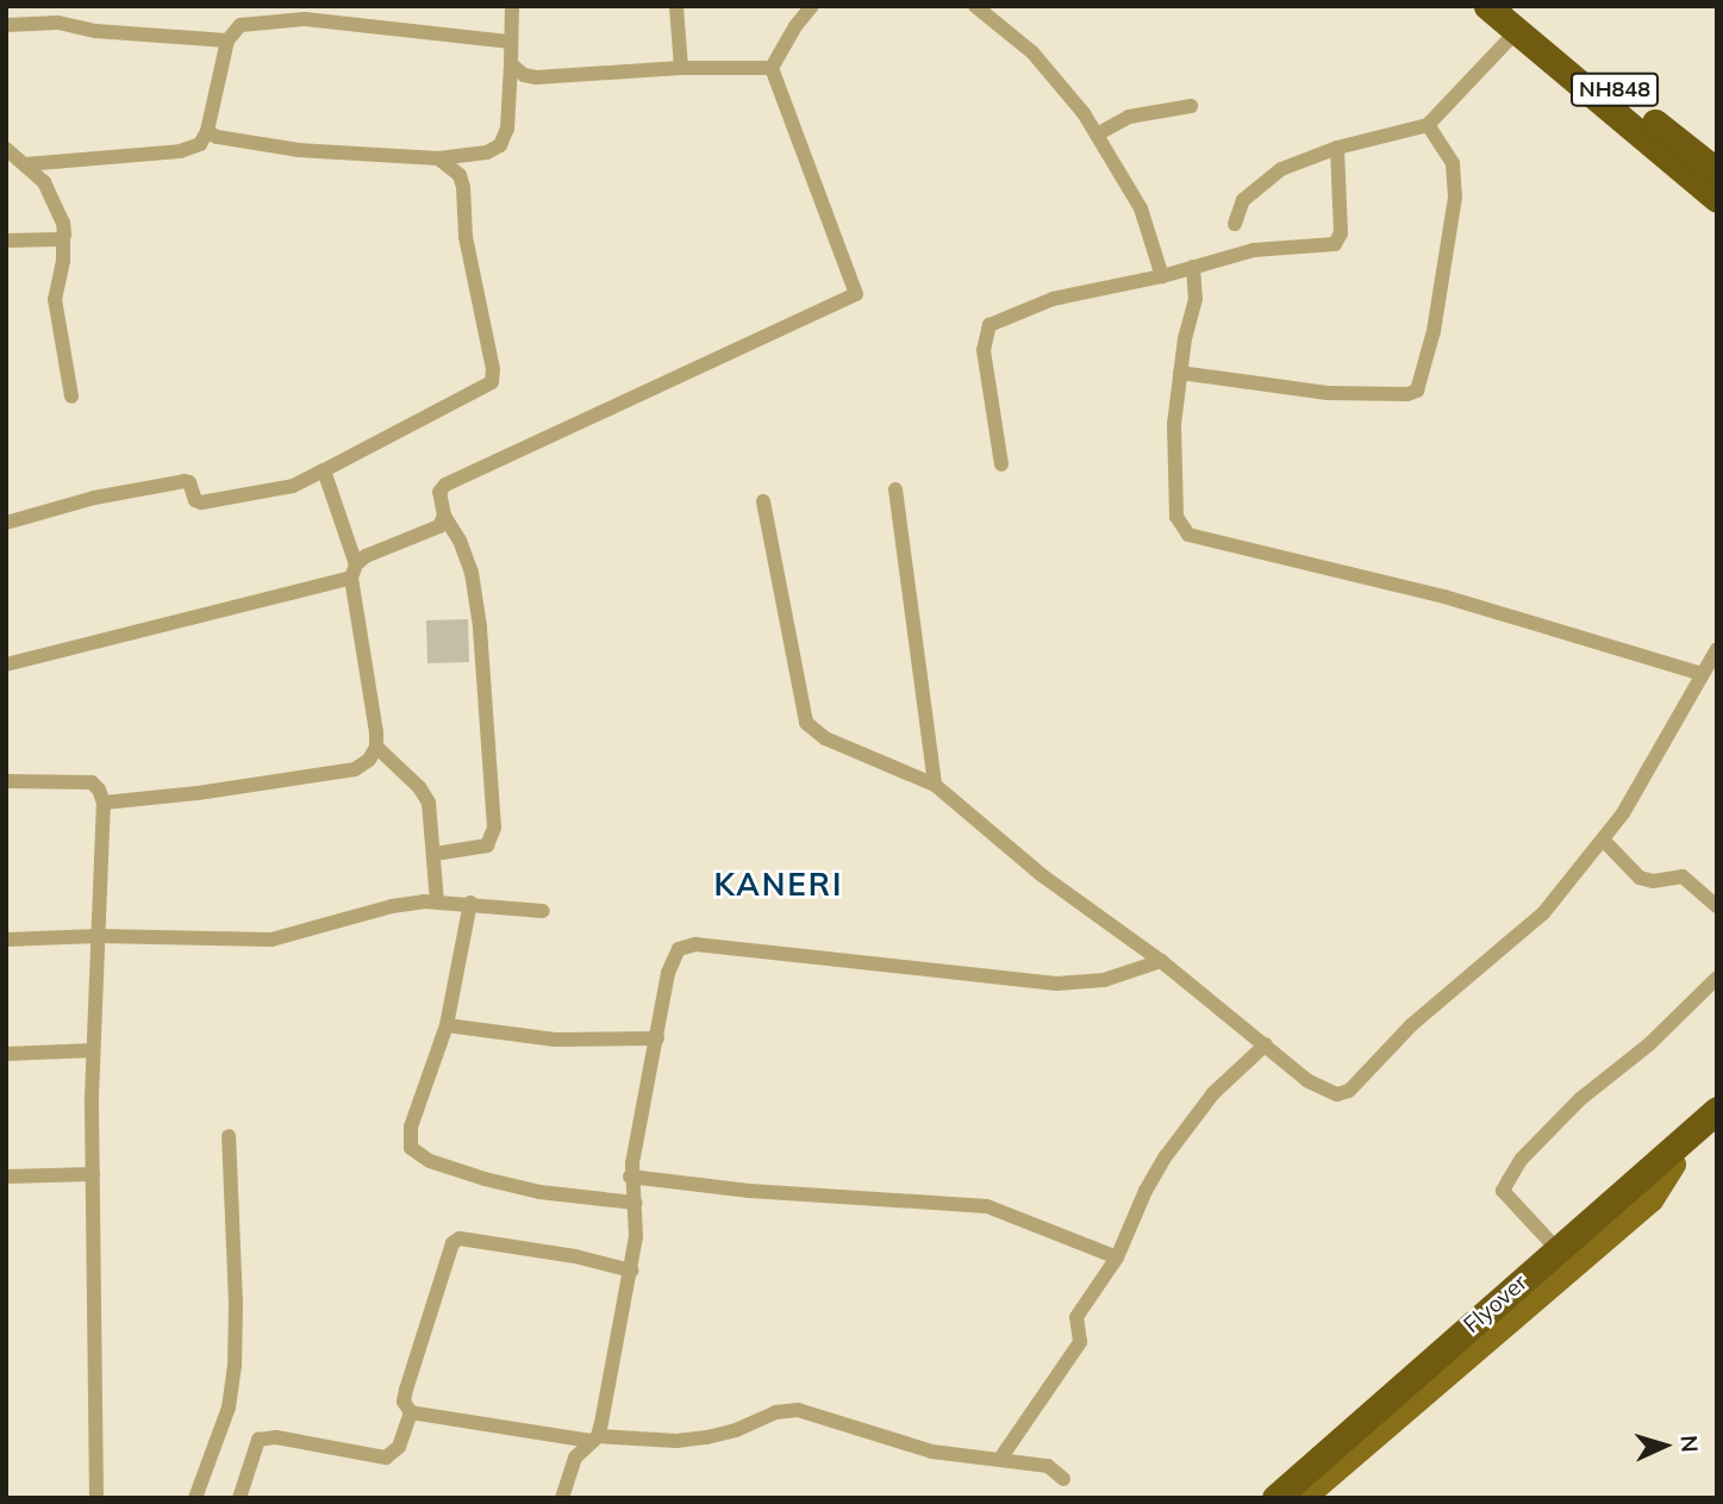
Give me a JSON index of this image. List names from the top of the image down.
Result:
{
  "streets": {
    "highway": ["NH848", "Flyover"]
  },
  "districts": ["KANERI"],
  "north": "right"
}
